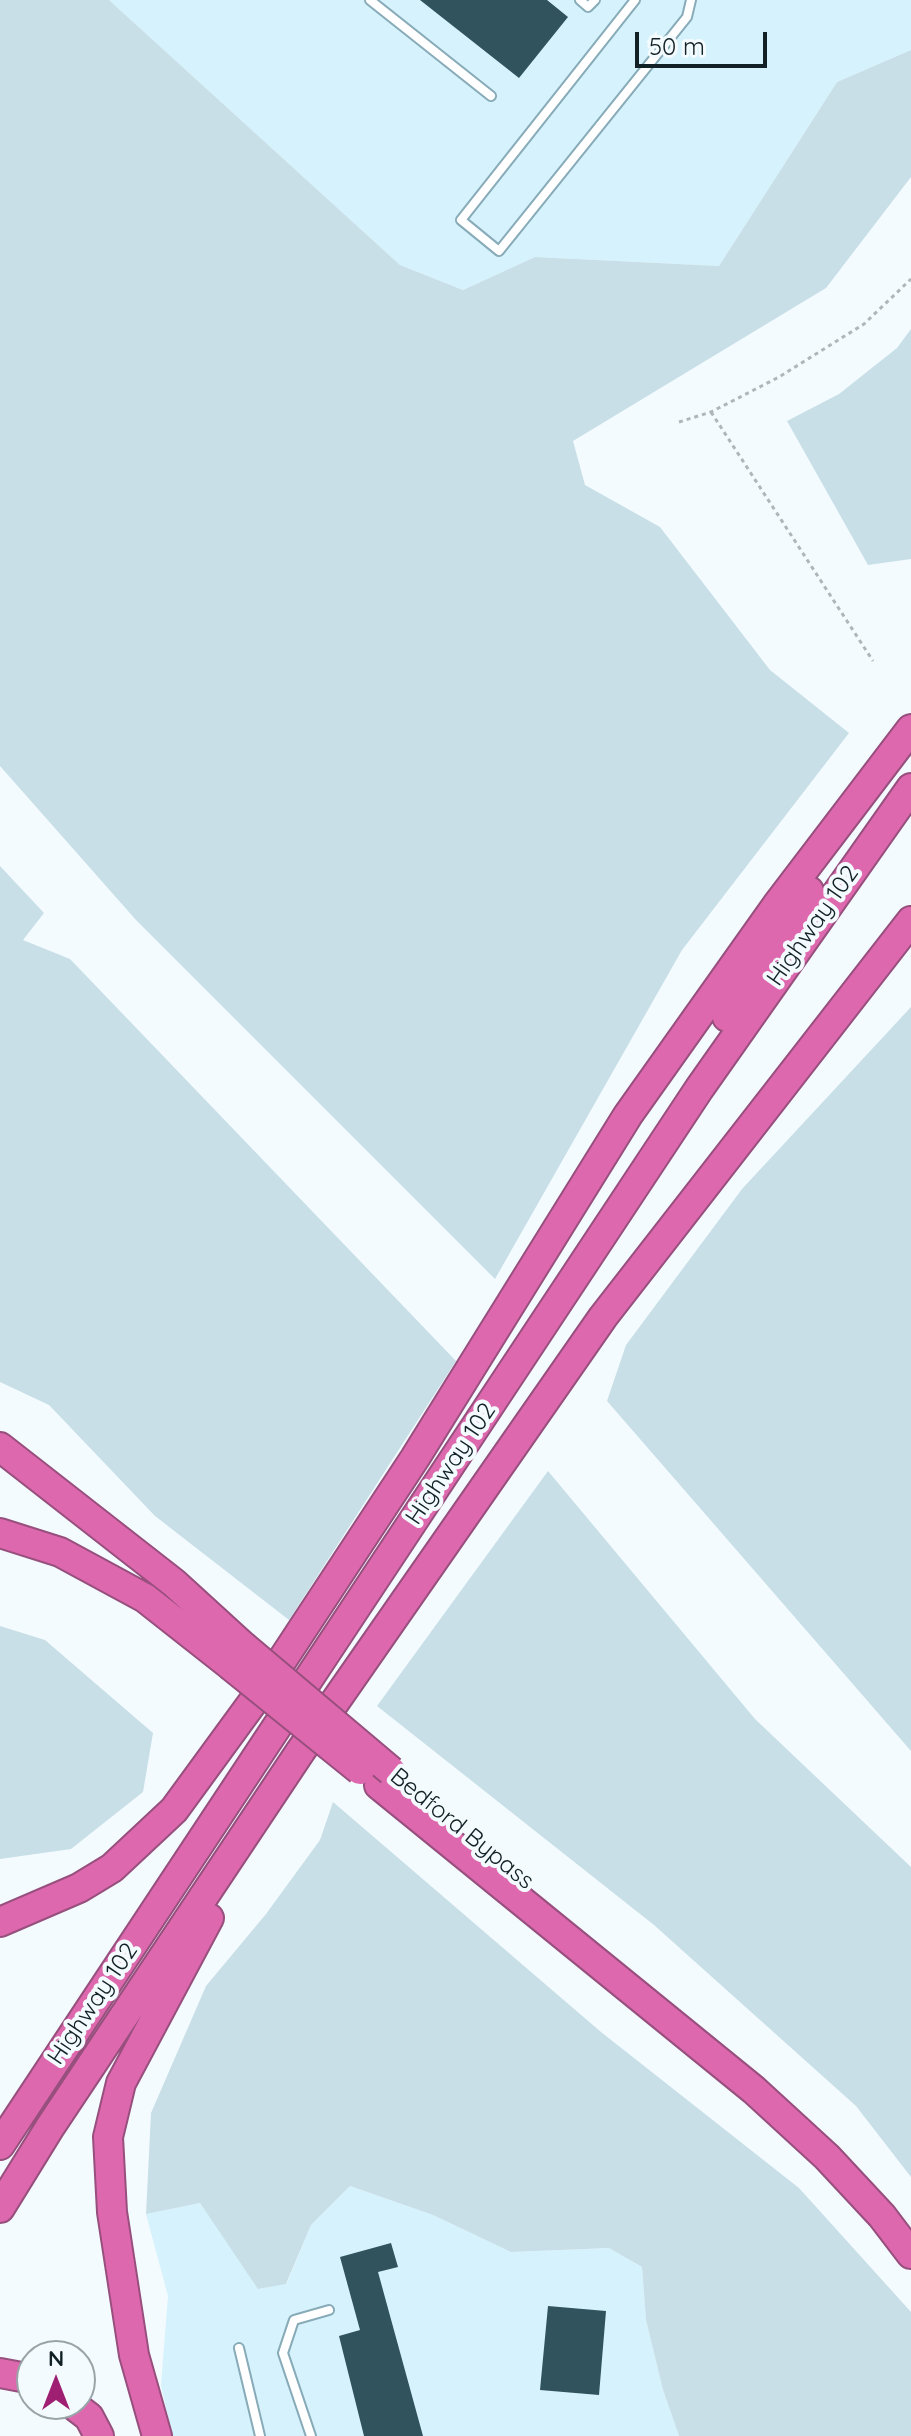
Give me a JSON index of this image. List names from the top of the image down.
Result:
{
  "streets": {
    "highway": ["Highway 102", "Bedford Bypass"]
  },
  "scale_bar": "50 m",
  "north": "top"
}
